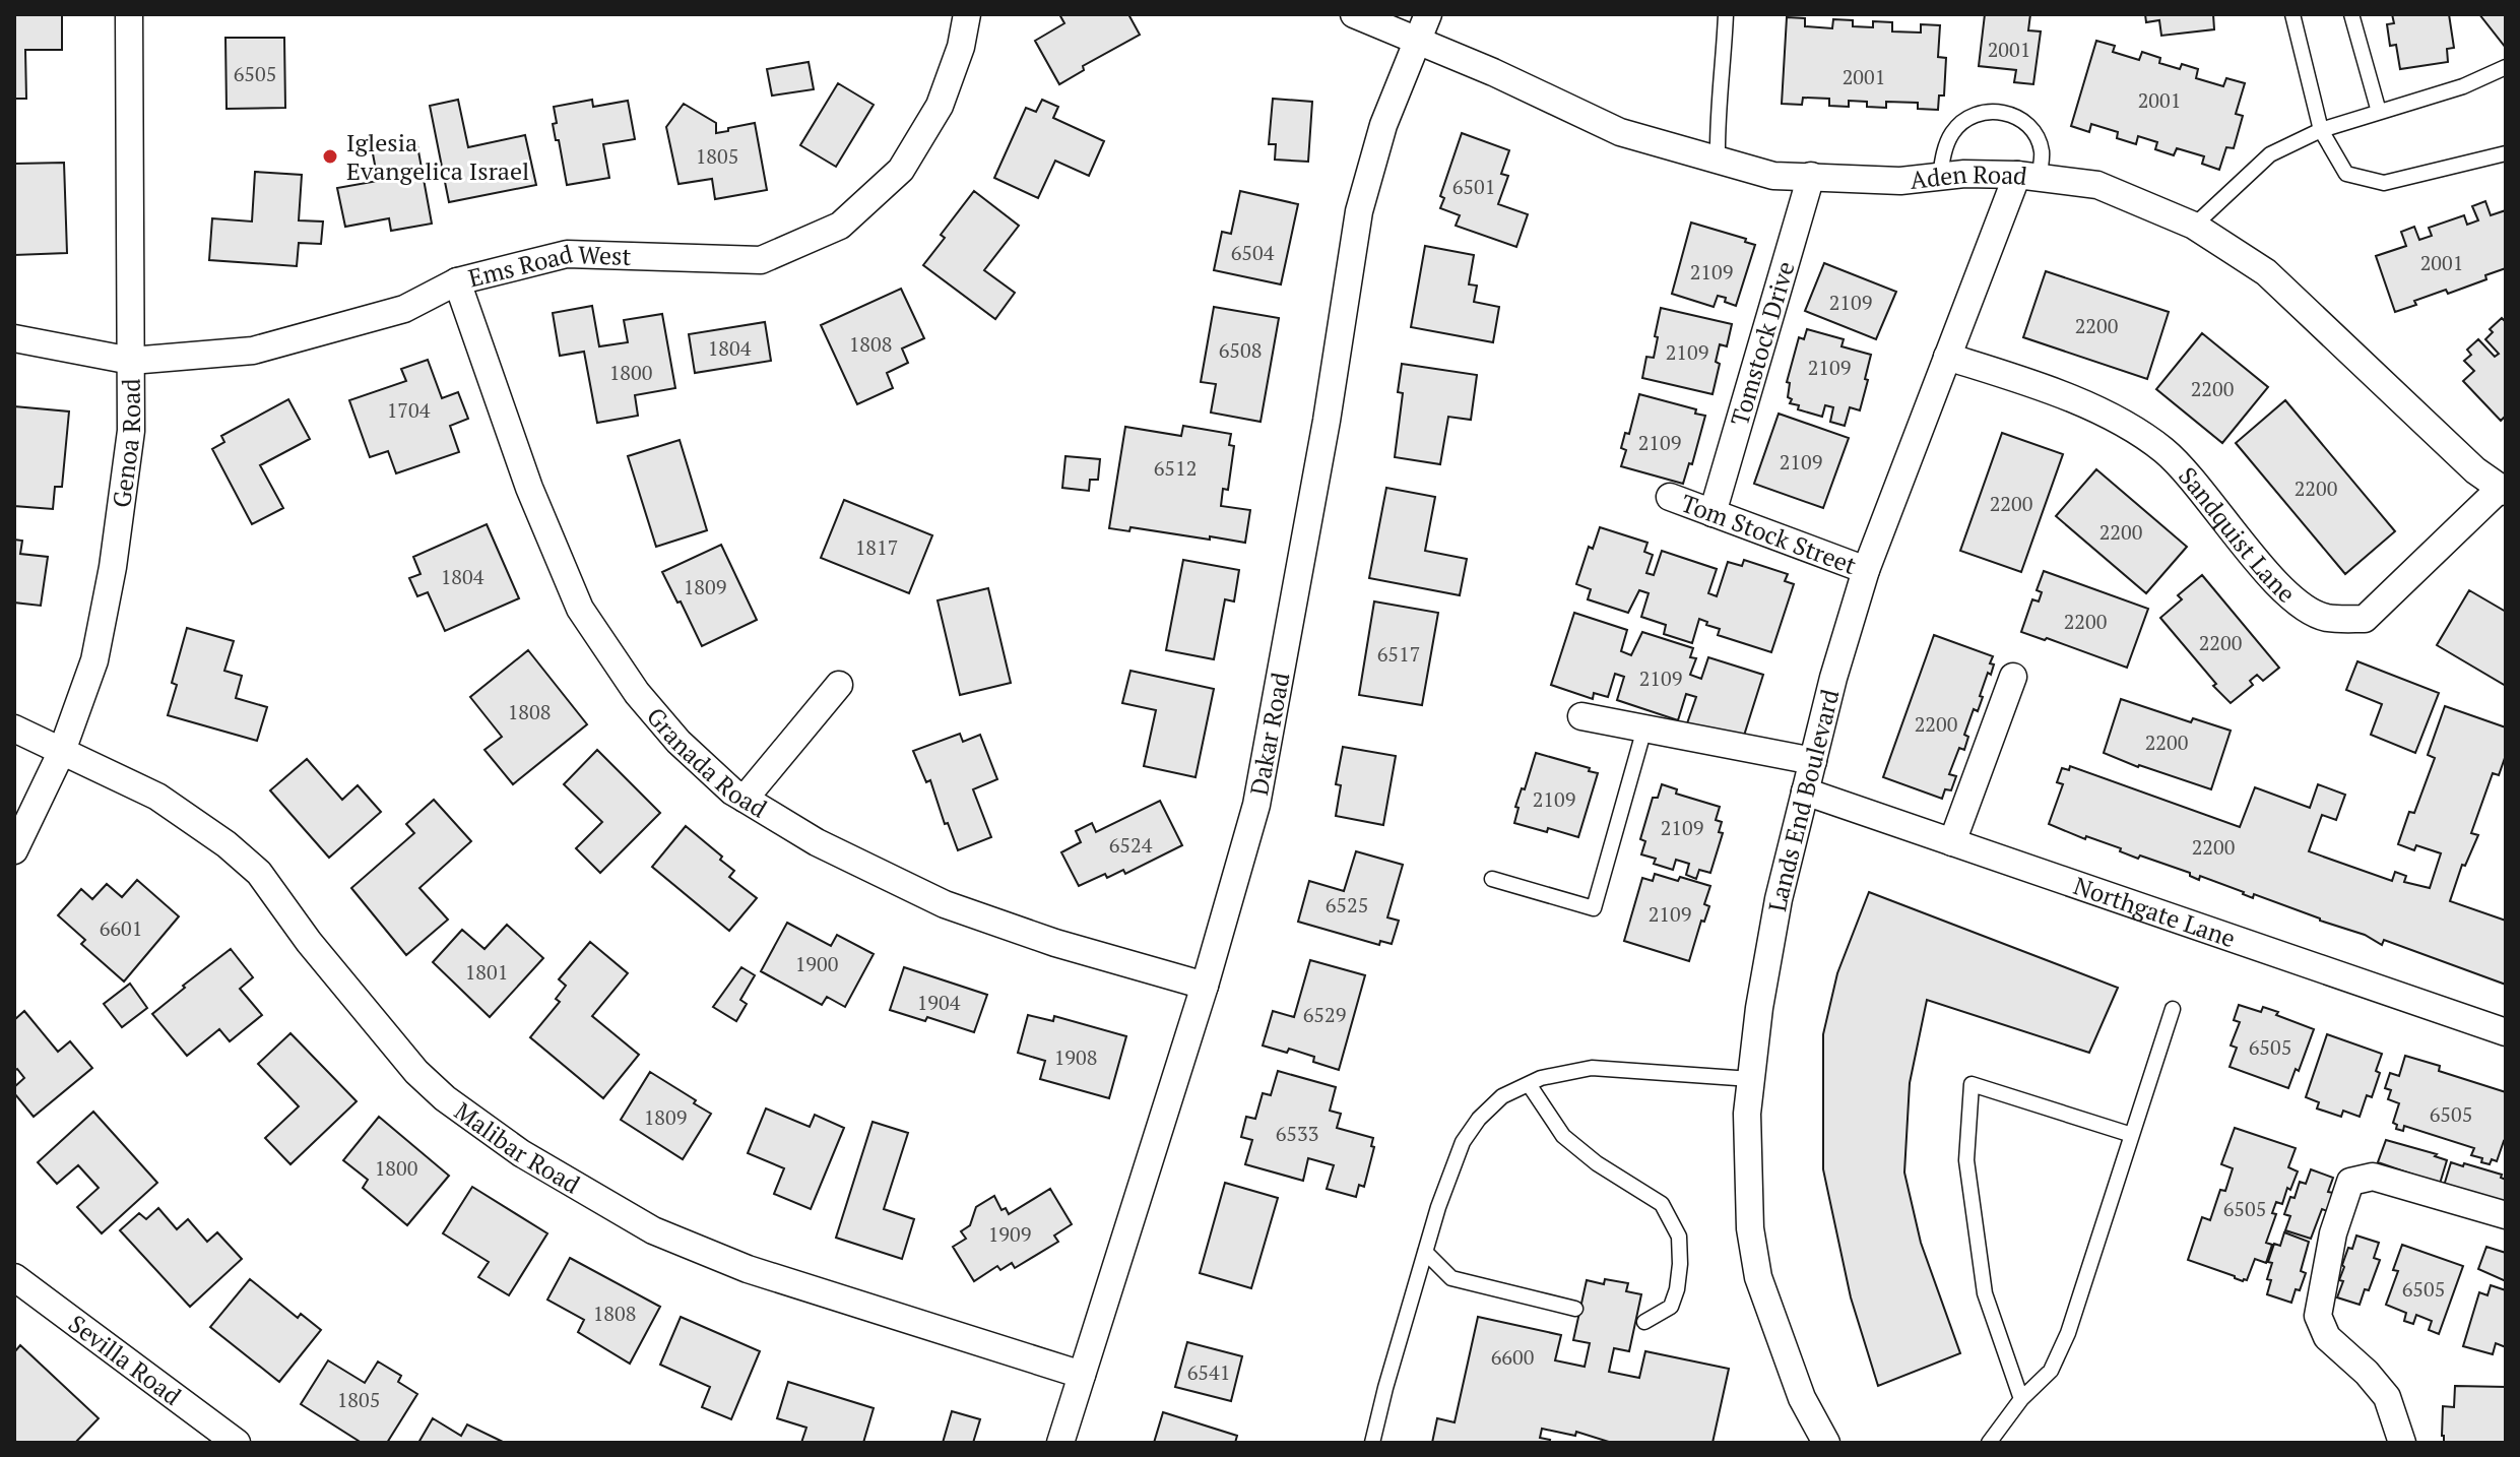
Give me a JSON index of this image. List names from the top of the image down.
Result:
{
  "streets": {
    "street": [
      "Aden Road",
      "Ems Road West",
      "Tomstock Drive",
      "Genoa Road",
      "Tom Stock Street",
      "Sandquist Lane",
      "Dakar Road",
      "Granada Road",
      "Lands End Boulevard",
      "Northgate Lane",
      "Malibar Road",
      "Sevilla Road"
    ]
  },
  "crossings": [
    ["Aden Road", "Tomstock Drive"],
    ["Aden Road", "Sandquist Lane"],
    ["Aden Road", "Dakar Road"],
    ["Aden Road", "Lands End Boulevard"],
    ["Ems Road West", "Genoa Road"],
    ["Ems Road West", "Granada Road"],
    ["Tomstock Drive", "Tom Stock Street"],
    ["Genoa Road", "Malibar Road"],
    ["Tom Stock Street", "Lands End Boulevard"],
    ["Sandquist Lane", "Lands End Boulevard"],
    ["Dakar Road", "Granada Road"],
    ["Dakar Road", "Malibar Road"],
    ["Lands End Boulevard", "Northgate Lane"]
  ],
  "places": ["Iglesia Evangelica Israel"],
  "house_numbers": [
    "2001",
    "6505",
    "2001",
    "2001",
    "1805",
    "6501",
    "6504",
    "2001",
    "2109",
    "2109",
    "2200",
    "1808",
    "1804",
    "6508",
    "2109",
    "2109",
    "1800",
    "2200",
    "1704",
    "2109",
    "2109",
    "6512",
    "2200",
    "2200",
    "2200",
    "1817",
    "1804",
    "1809",
    "2200",
    "2200",
    "6517",
    "2109",
    "1808",
    "2200",
    "2200",
    "2109",
    "2109",
    "6524",
    "2200",
    "6525",
    "2109",
    "6601",
    "1900",
    "1801",
    "1904",
    "6529",
    "6505",
    "1908",
    "6505",
    "1809",
    "6533",
    "1800",
    "6505",
    "1909",
    "6505",
    "1808",
    "6600",
    "6541",
    "1805"
  ]
}
